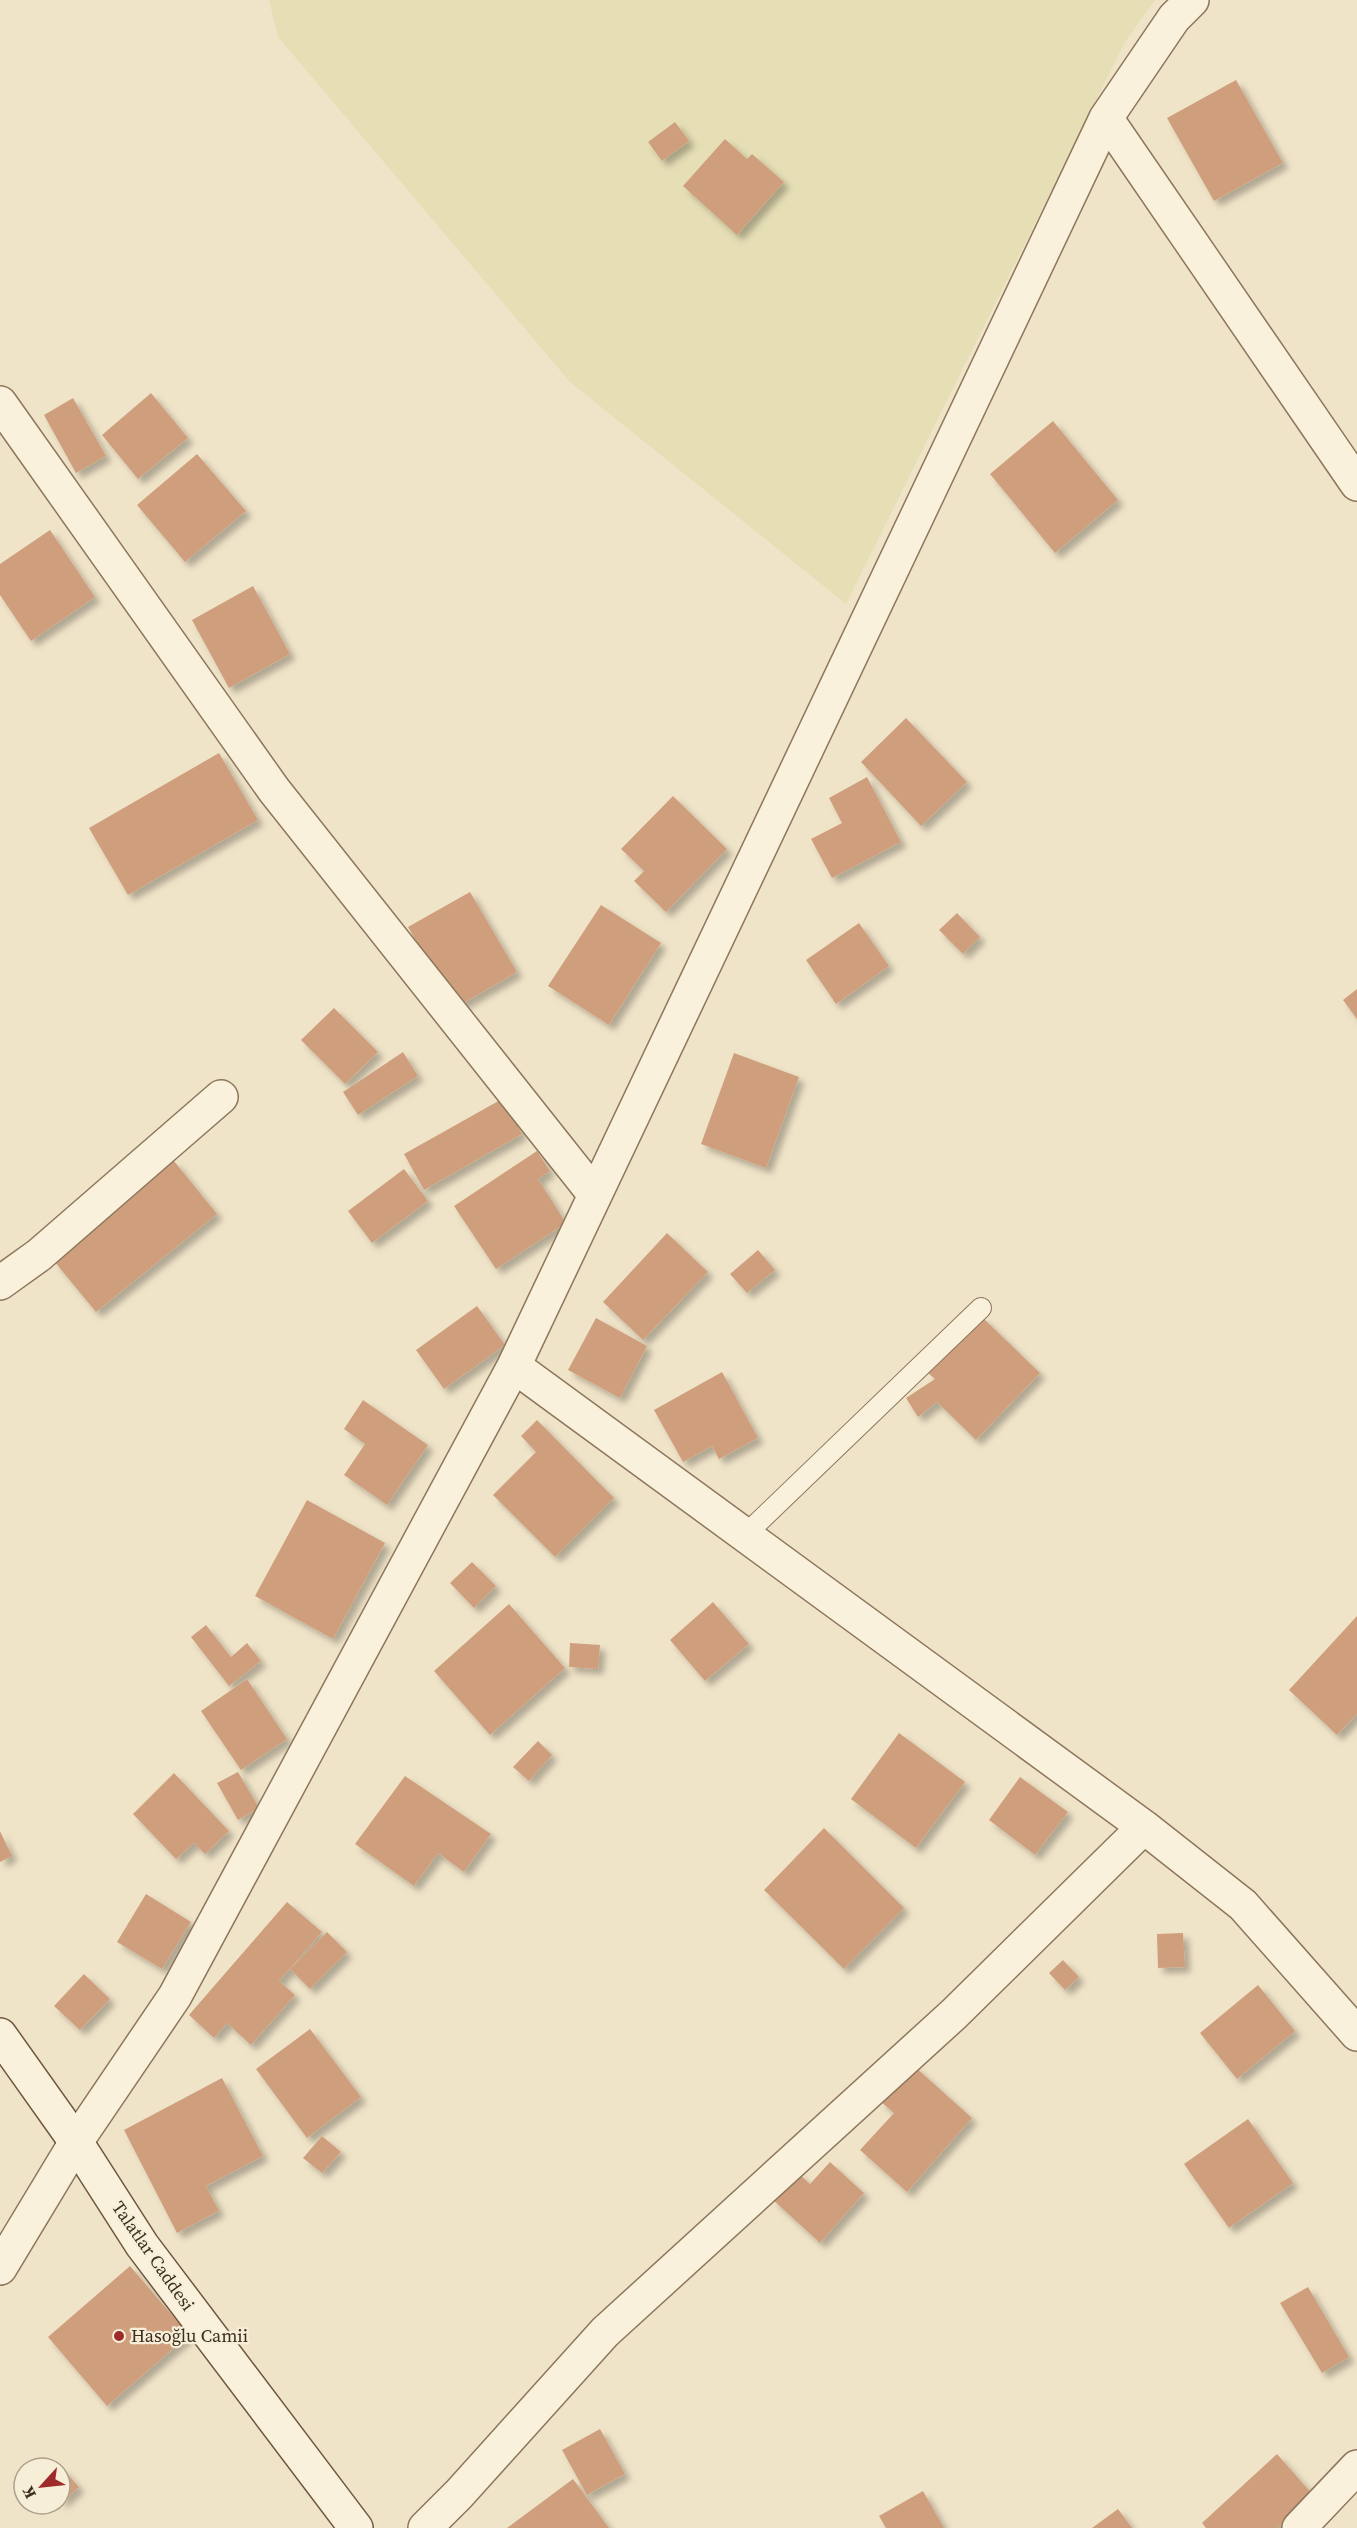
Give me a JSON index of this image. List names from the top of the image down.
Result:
{
  "streets": {
    "street": ["Talatlar Caddesi"]
  },
  "places": ["Hasoğlu Camii"],
  "north": "bottom left"
}
